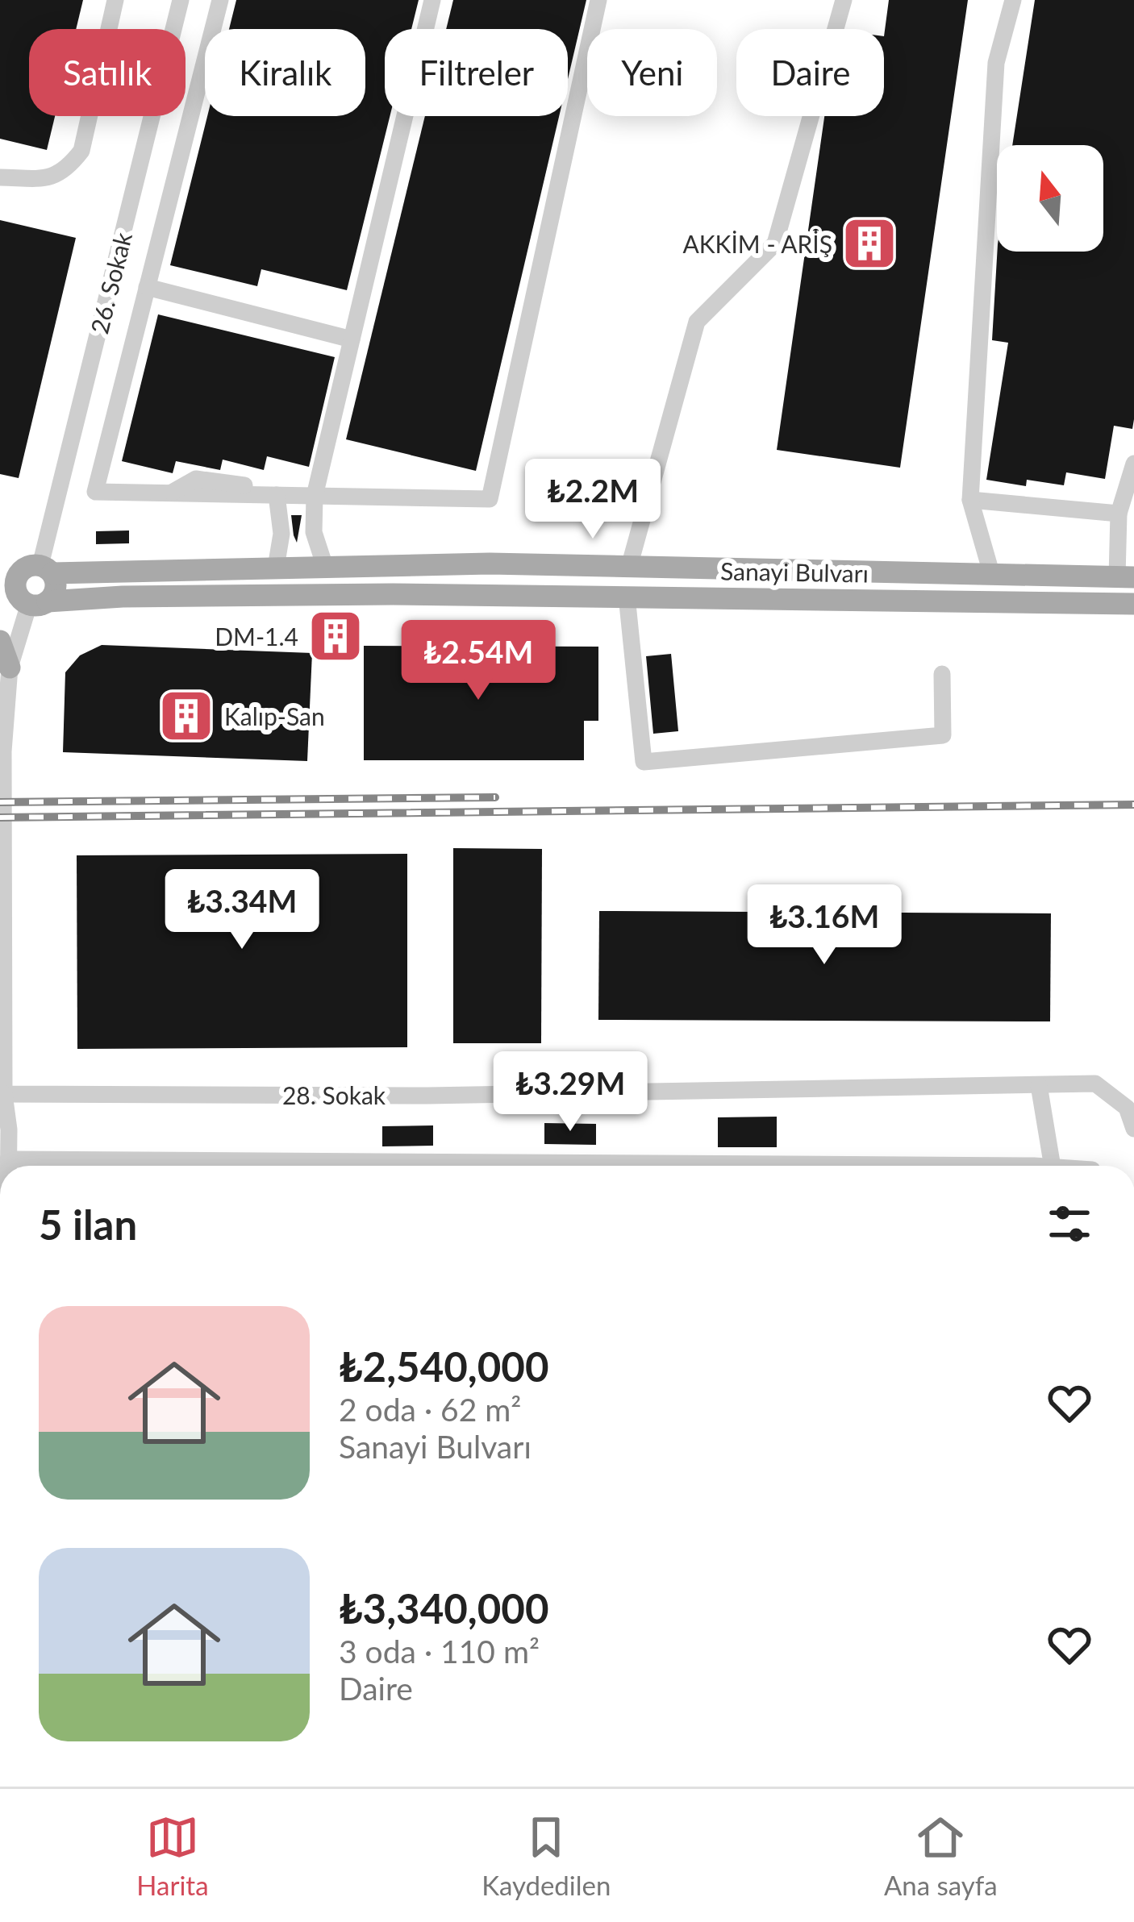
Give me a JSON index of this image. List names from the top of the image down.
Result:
{
  "streets": {
    "main road": ["Sanayi Bulvarı"],
    "street": ["26. Sokak", "28. Sokak"]
  },
  "crossings": [
    ["26. Sokak", "Sanayi Bulvarı"]
  ],
  "places": {
    "building": ["AKKİM - ARİŞ", "DM-1.4", "Kalıp-San"]
  },
  "north": "top",
  "page": {
    "chip": [
      "Satılık",
      "Kiralık",
      "Filtreler",
      "Yeni",
      "Daire"
    ],
    "price": [
      "₺2.2M",
      "₺2.54M",
      "₺3.34M",
      "₺3.16M",
      "₺3.29M"
    ],
    "heading": "5 ilan",
    "list": [
      {
        "name": "₺2,540,000",
        "note": "2 oda · 62 m² · Sanayi Bulvarı"
      },
      {
        "name": "₺3,340,000",
        "note": "3 oda · 110 m² · Daire"
      }
    ],
    "tabs": ["Harita", "Kaydedilen", "Ana sayfa"]
  }
}
